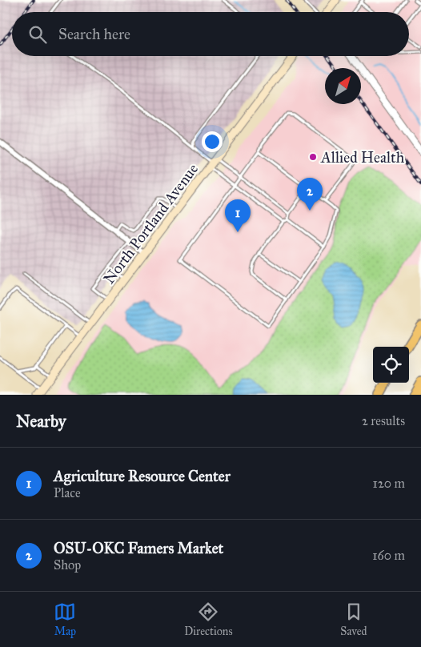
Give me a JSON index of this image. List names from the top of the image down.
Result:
{
  "streets": {
    "main road": ["North Portland Avenue"]
  },
  "places": ["Allied Health"],
  "north": "top right",
  "page": {
    "search": "Search here",
    "pins": ["2", "1"],
    "heading": ["Nearby", "2 results"],
    "list": [
      {
        "mark": "1",
        "name": "Agriculture Resource Center",
        "note": "Place",
        "value": "120 m"
      },
      {
        "mark": "2",
        "name": "OSU-OKC Famers Market",
        "note": "Shop",
        "value": "160 m"
      }
    ],
    "nav": ["Map", "Directions", "Saved"]
  }
}
